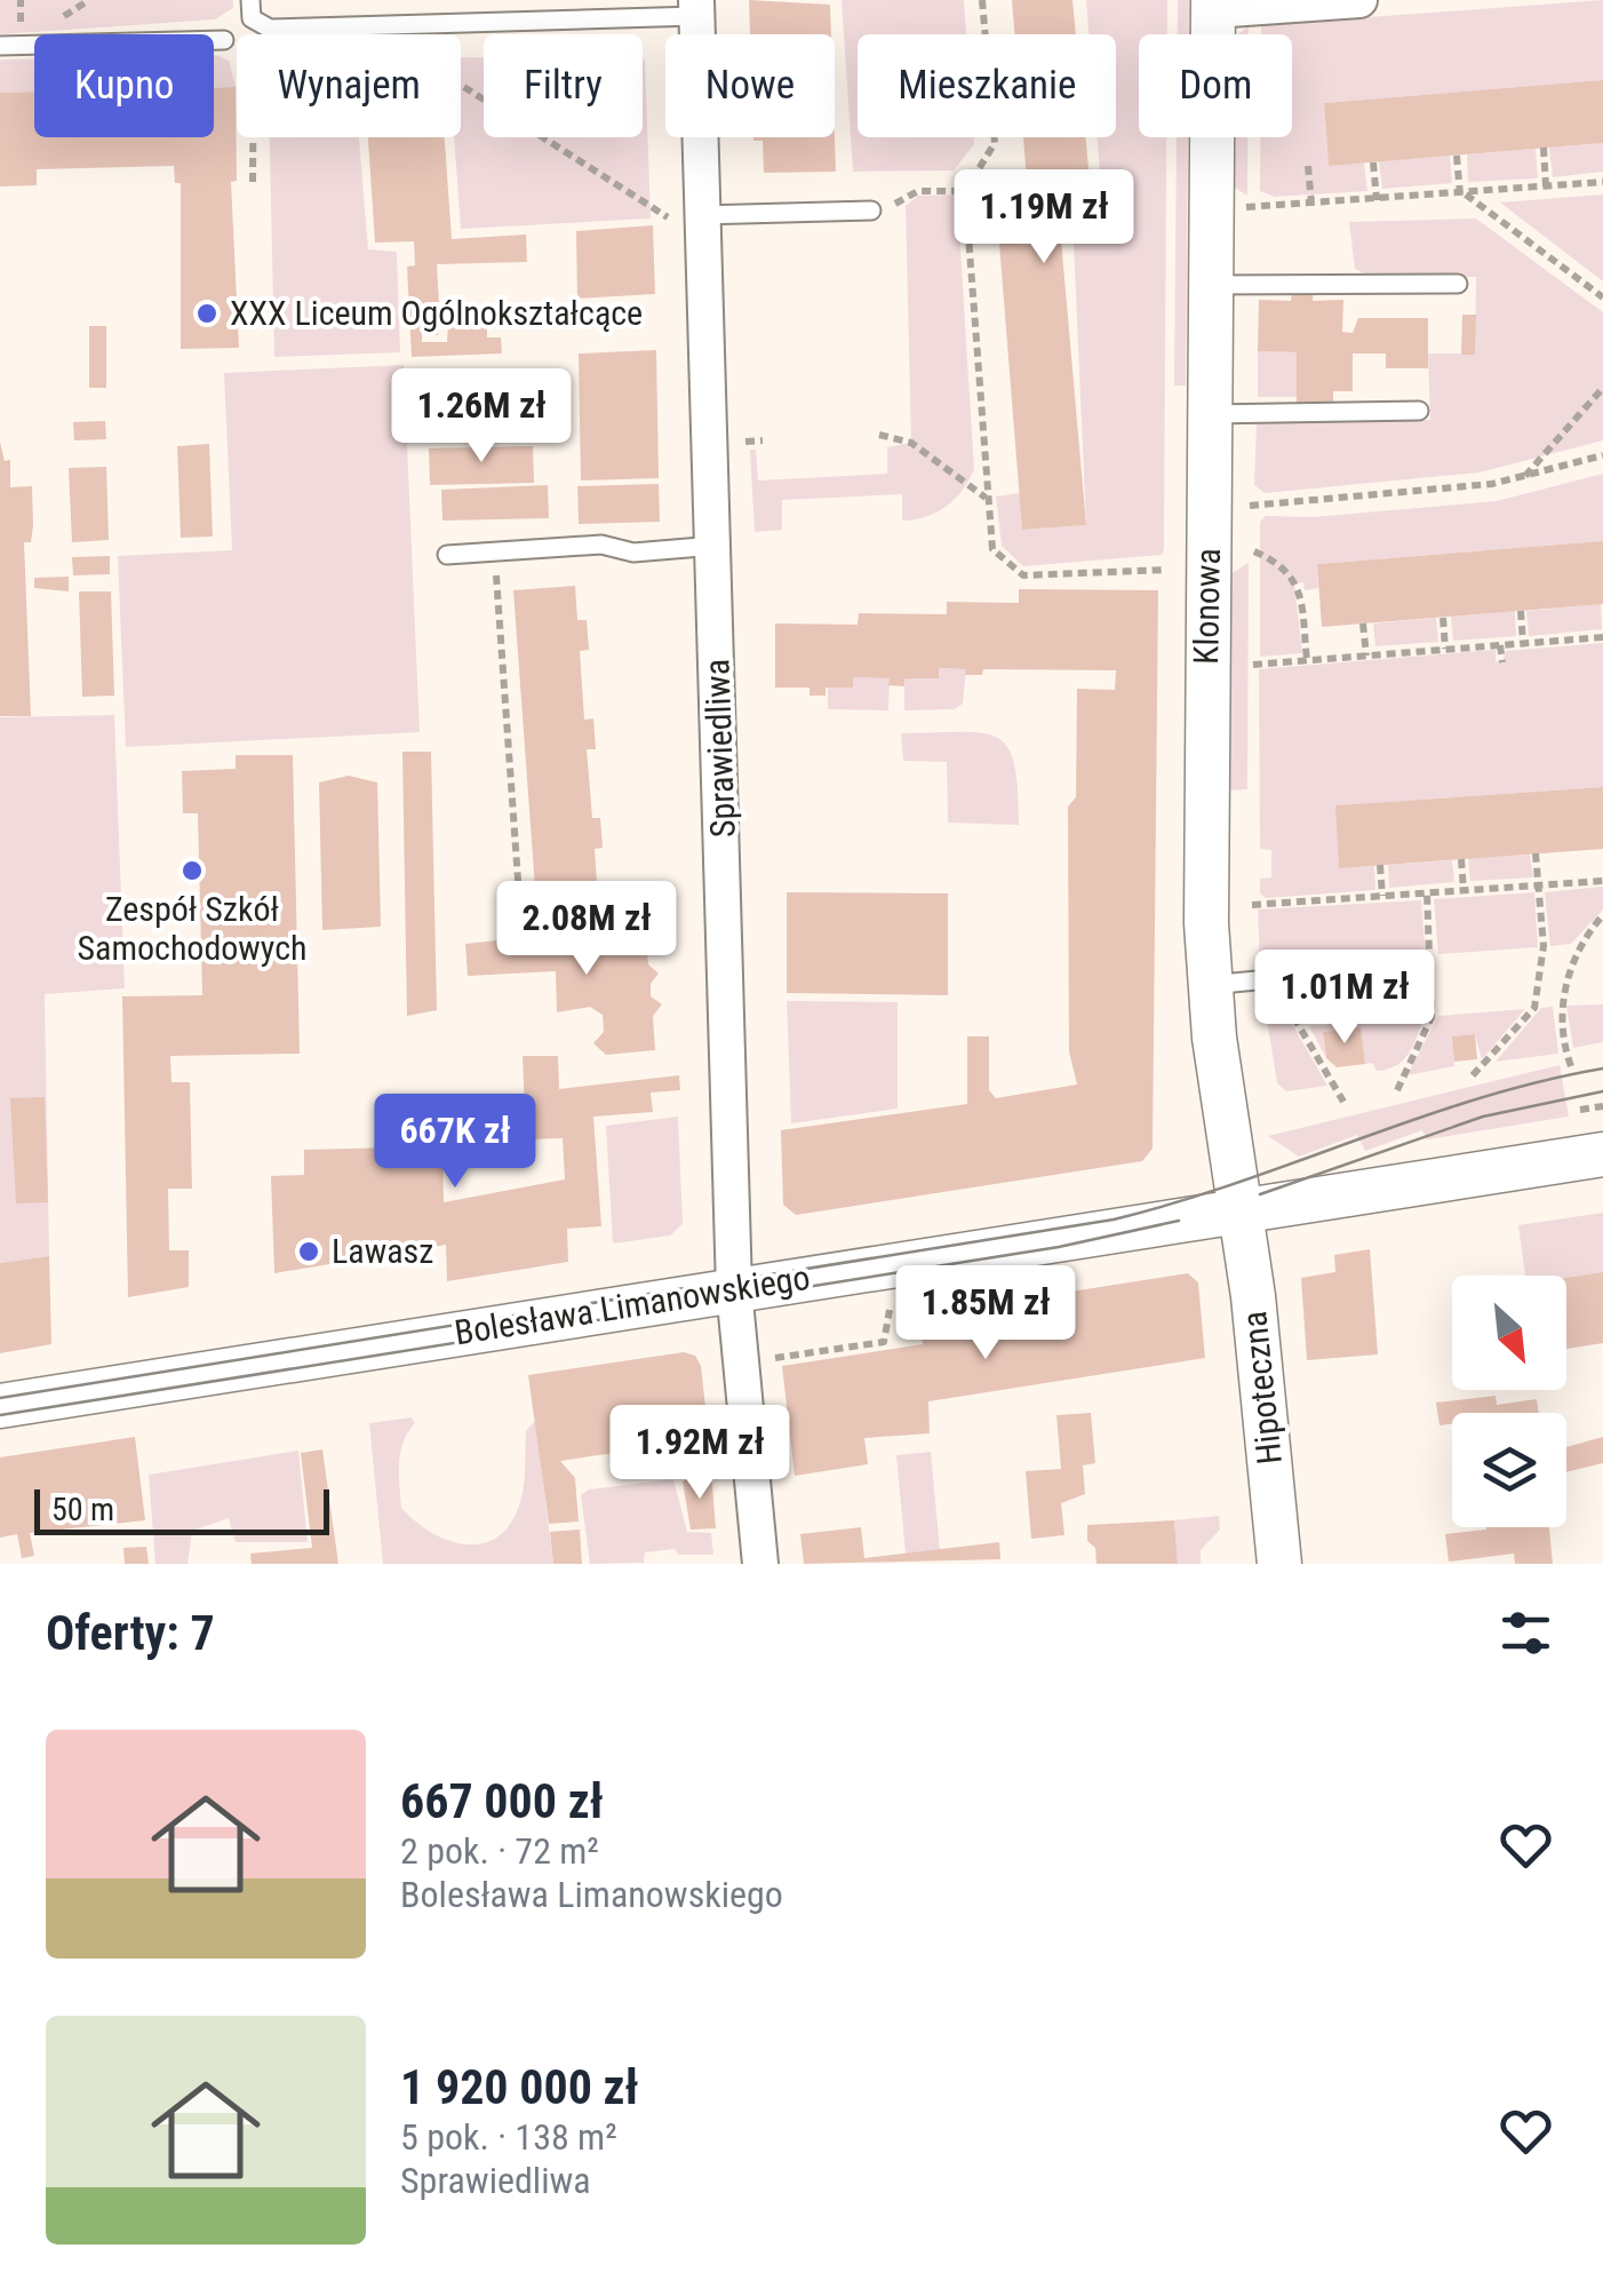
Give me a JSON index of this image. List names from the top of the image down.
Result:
{
  "streets": {
    "street": [
      "Klonowa",
      "Sprawiedliwa",
      "Bolesława Limanowskiego",
      "Hipoteczna"
    ]
  },
  "crossings": [
    ["Klonowa", "Bolesława Limanowskiego"],
    ["Klonowa", "Hipoteczna"],
    ["Sprawiedliwa", "Bolesława Limanowskiego"],
    ["Bolesława Limanowskiego", "Hipoteczna"]
  ],
  "places": ["XXX Liceum Ogólnokształcące", "Zespół Szkół Samochodowych", "Lawasz"],
  "scale_bar": "50 m",
  "north": "bottom right",
  "page": {
    "chip": [
      "Kupno",
      "Wynajem",
      "Filtry",
      "Nowe",
      "Mieszkanie",
      "Dom"
    ],
    "price": [
      "1.19M zł",
      "1.26M zł",
      "2.08M zł",
      "1.01M zł",
      "667K zł",
      "1.85M zł",
      "1.92M zł"
    ],
    "scale": "50 m",
    "heading": "Oferty: 7",
    "list": [
      {
        "name": "667 000 zł",
        "note": "2 pok. · 72 m² · Bolesława Limanowskiego"
      },
      {
        "name": "1 920 000 zł",
        "note": "5 pok. · 138 m² · Sprawiedliwa"
      }
    ]
  }
}
